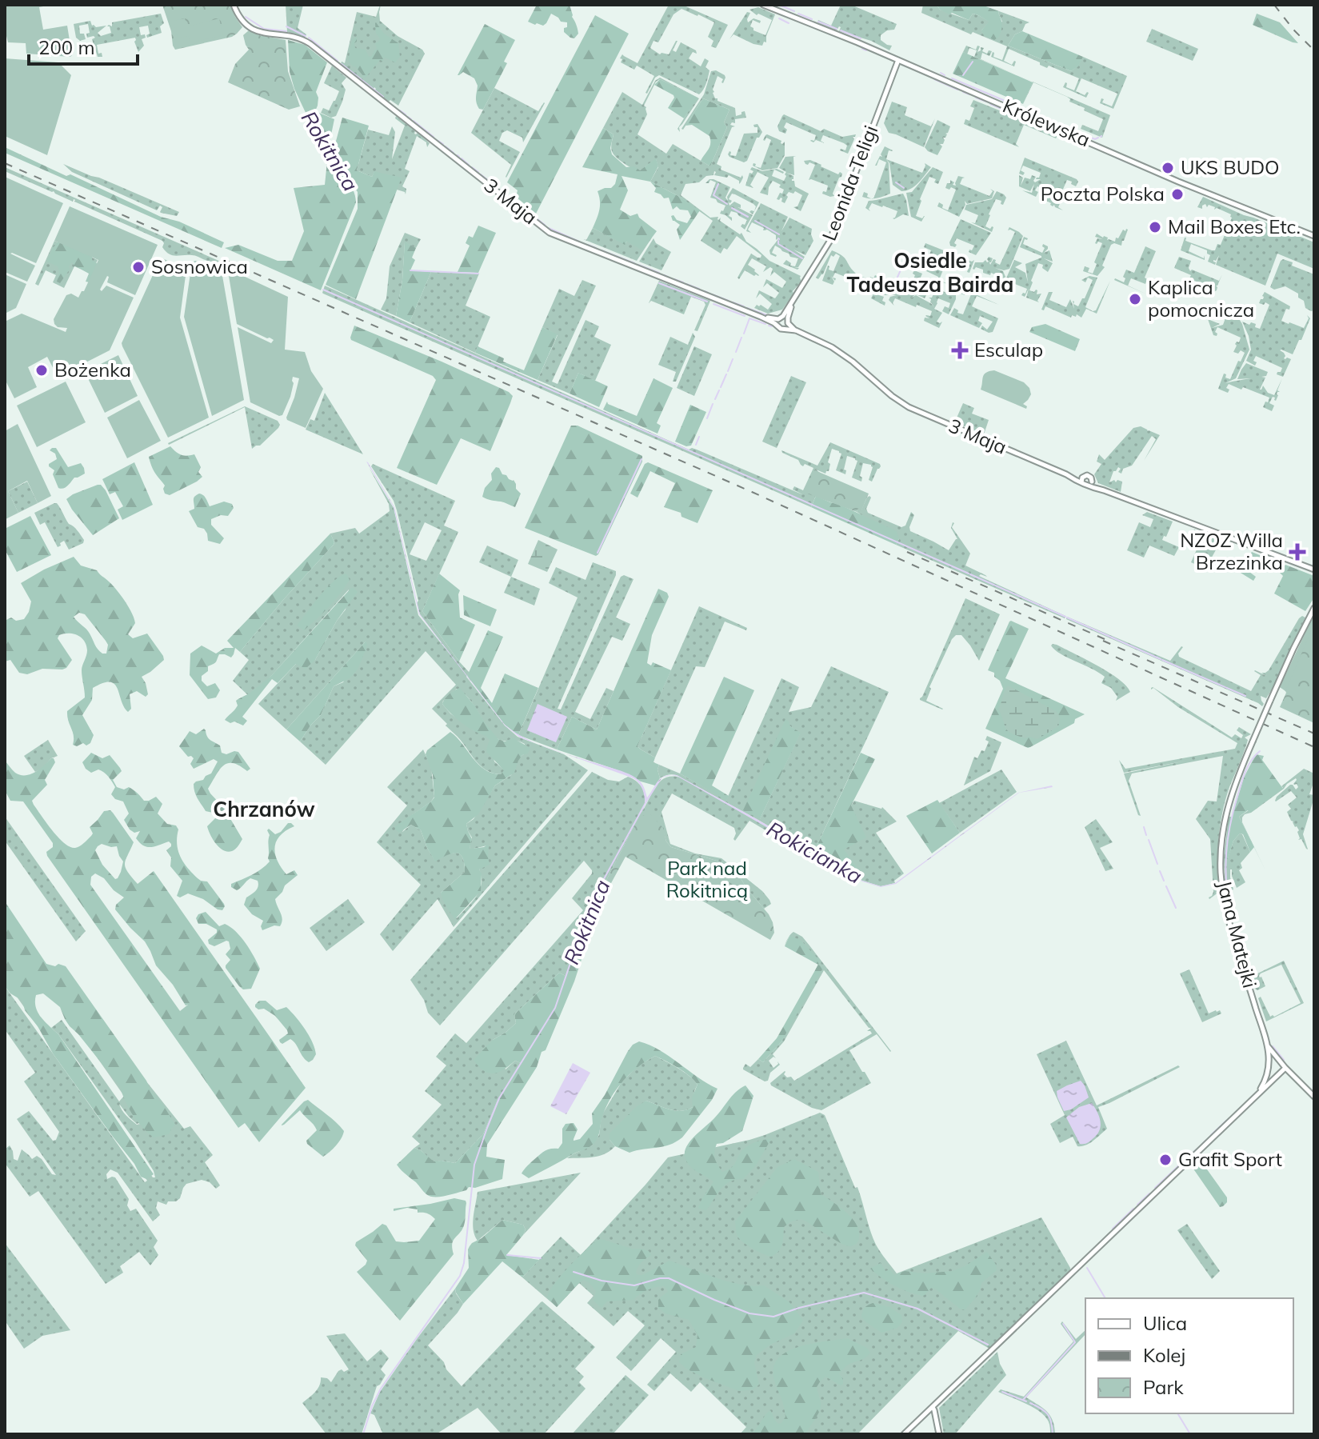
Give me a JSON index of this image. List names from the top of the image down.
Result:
{
  "streets": {
    "street": [
      "Królewska",
      "Leonida Teligi",
      "3 Maja",
      "Jana Matejki"
    ]
  },
  "crossings": [
    ["Królewska", "Leonida Teligi"],
    ["Leonida Teligi", "3 Maja"]
  ],
  "districts": ["Osiedle Tadeusza Bairda", "Chrzanów"],
  "water": ["Rokitnica", "Rokicianka"],
  "parks": ["Park nad Rokitnicą"],
  "places": {
    "other": [
      "UKS BUDO",
      "Poczta Polska",
      "Mail Boxes Etc.",
      "Sosnowica",
      "Kaplica pomocnicza",
      "Bożenka",
      "Grafit Sport"
    ],
    "health": ["Esculap", "NZOZ Willa Brzezinka"]
  },
  "legend": ["Ulica", "Kolej", "Park"],
  "scale_bar": "200 m"
}
